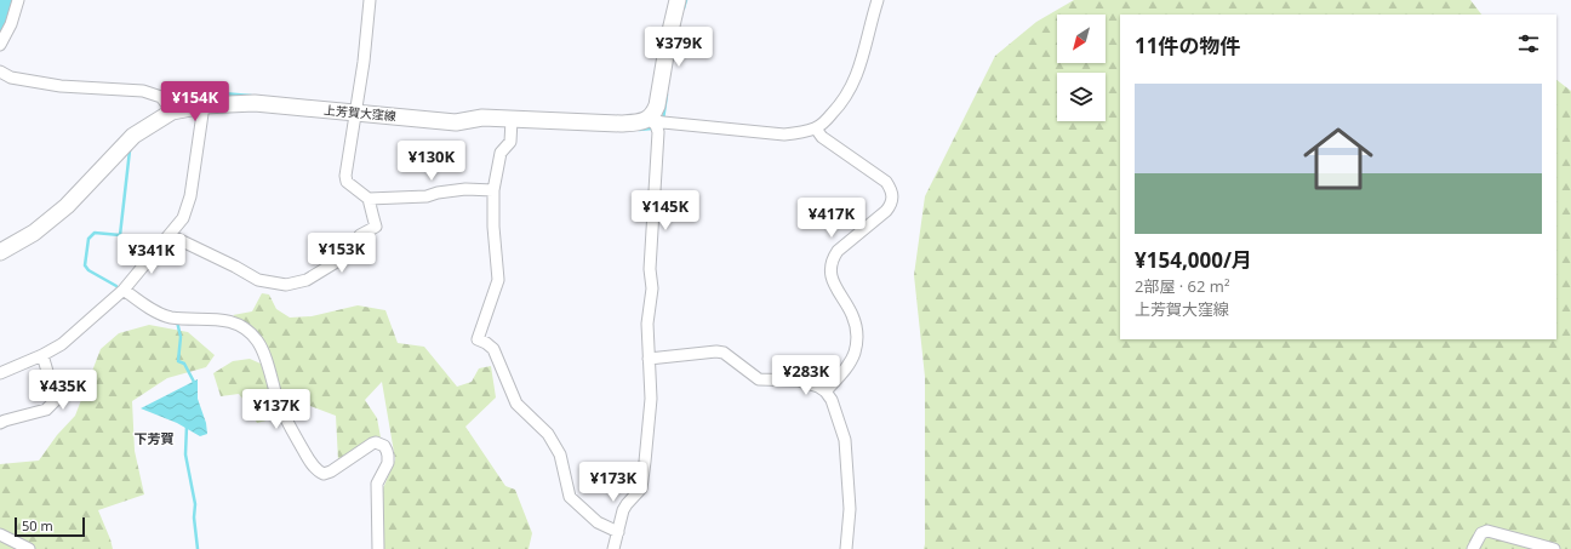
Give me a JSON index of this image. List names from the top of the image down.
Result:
{
  "streets": {
    "main road": ["上芳賀大窪線"]
  },
  "districts": ["下芳賀"],
  "scale_bar": "50 m",
  "north": "bottom left",
  "page": {
    "heading": "11件の物件",
    "price": [
      "¥379K",
      "¥154K",
      "¥130K",
      "¥145K",
      "¥417K",
      "¥153K",
      "¥341K",
      "¥283K",
      "¥435K",
      "¥137K",
      "¥173K"
    ],
    "list": [
      {
        "name": "¥154,000/月",
        "note": "2部屋 · 62 m² · 上芳賀大窪線"
      }
    ],
    "scale": "50 m"
  }
}
